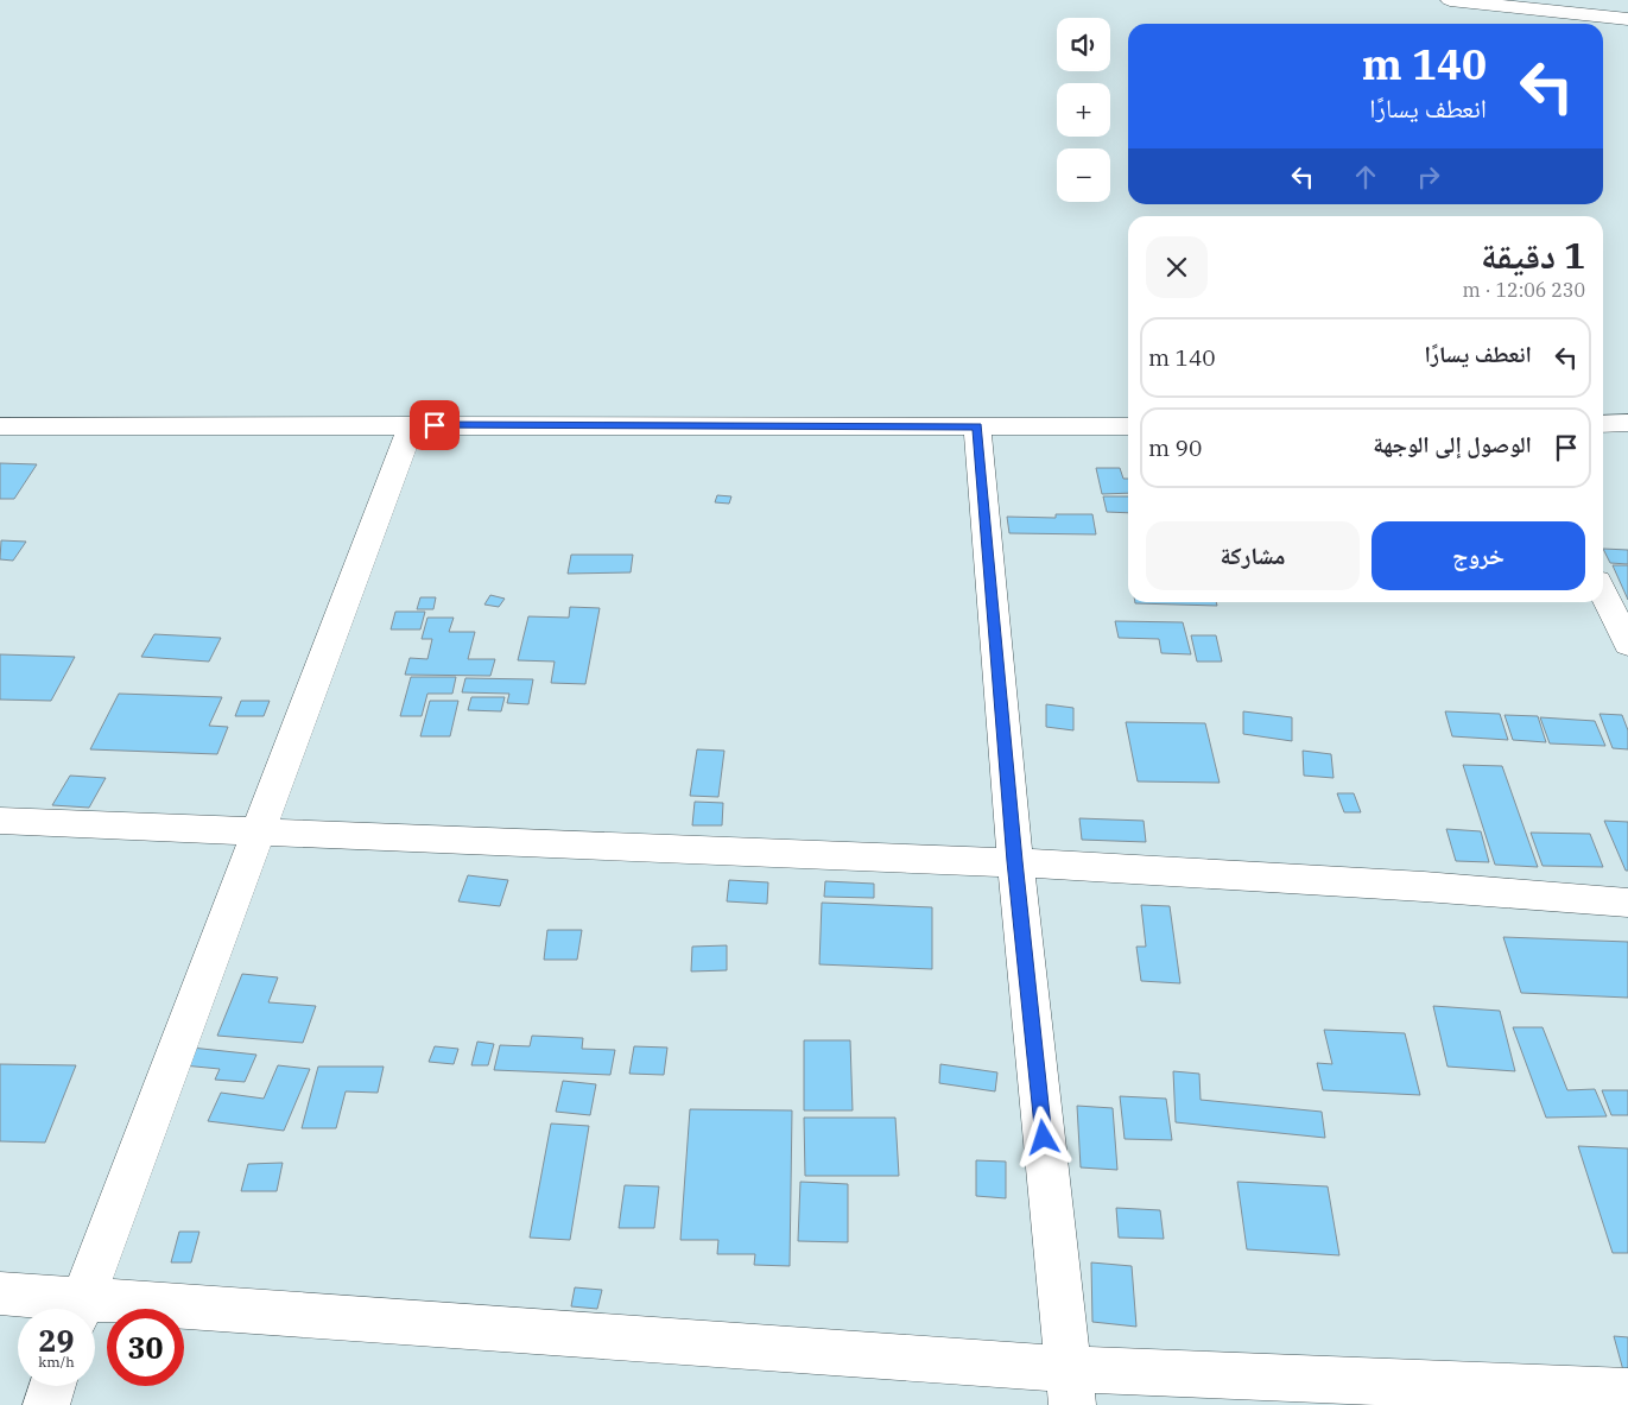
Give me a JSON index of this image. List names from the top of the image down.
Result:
{
  "page": {
    "map_buttons": ["+", "−"],
    "turn": ["140 m", "انعطف يسارًا"],
    "heading": ["1 دقيقة", "230 m · 12:06"],
    "list": [
      {
        "name": "انعطف يسارًا",
        "value": "140 m"
      },
      {
        "name": "الوصول إلى الوجهة",
        "value": "90 m"
      }
    ],
    "buttons": ["خروج", "مشاركة"],
    "speed": "29 km/h",
    "limit": "30"
  }
}
